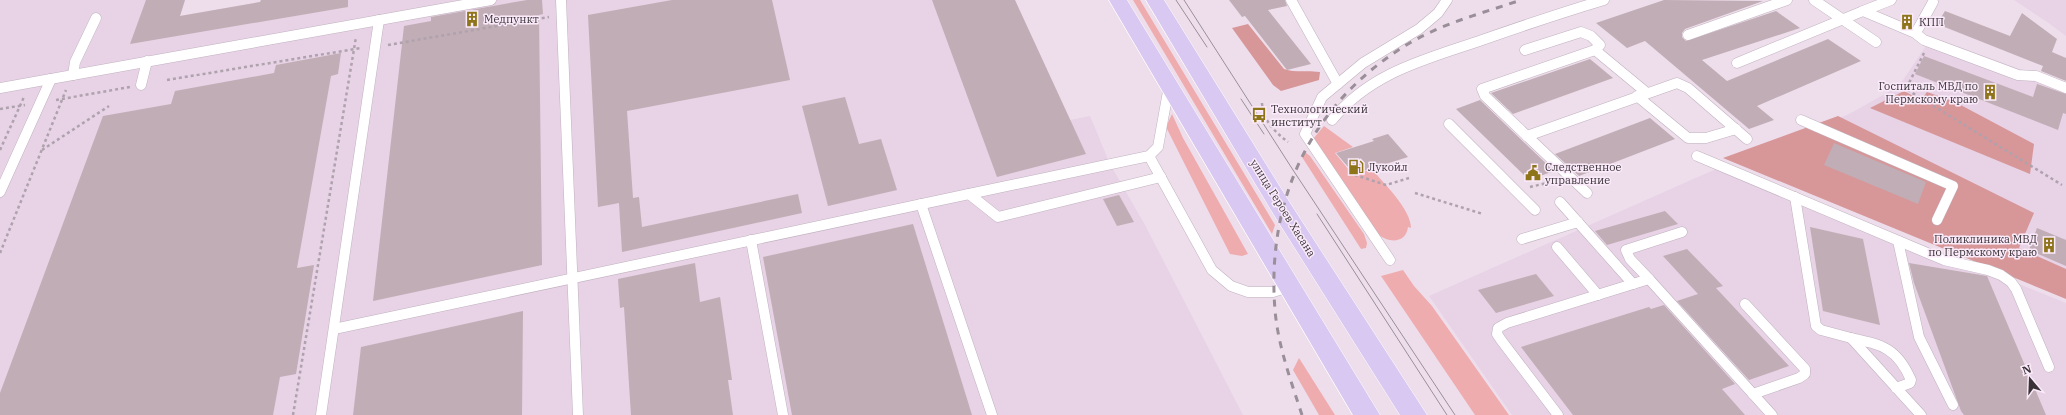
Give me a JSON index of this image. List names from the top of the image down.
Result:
{
  "streets": {
    "main road": ["улица Героев Хасана"]
  },
  "places": {
    "building": [
      "Медпункт",
      "КПП",
      "Госпиталь МВД по Пермскому краю",
      "Поликлиника МВД по Пермскому краю"
    ],
    "bus stop": ["Технологический институт"],
    "fuel station": ["Лукойл"],
    "public building": ["Следственное управление"]
  },
  "north": "top"
}
